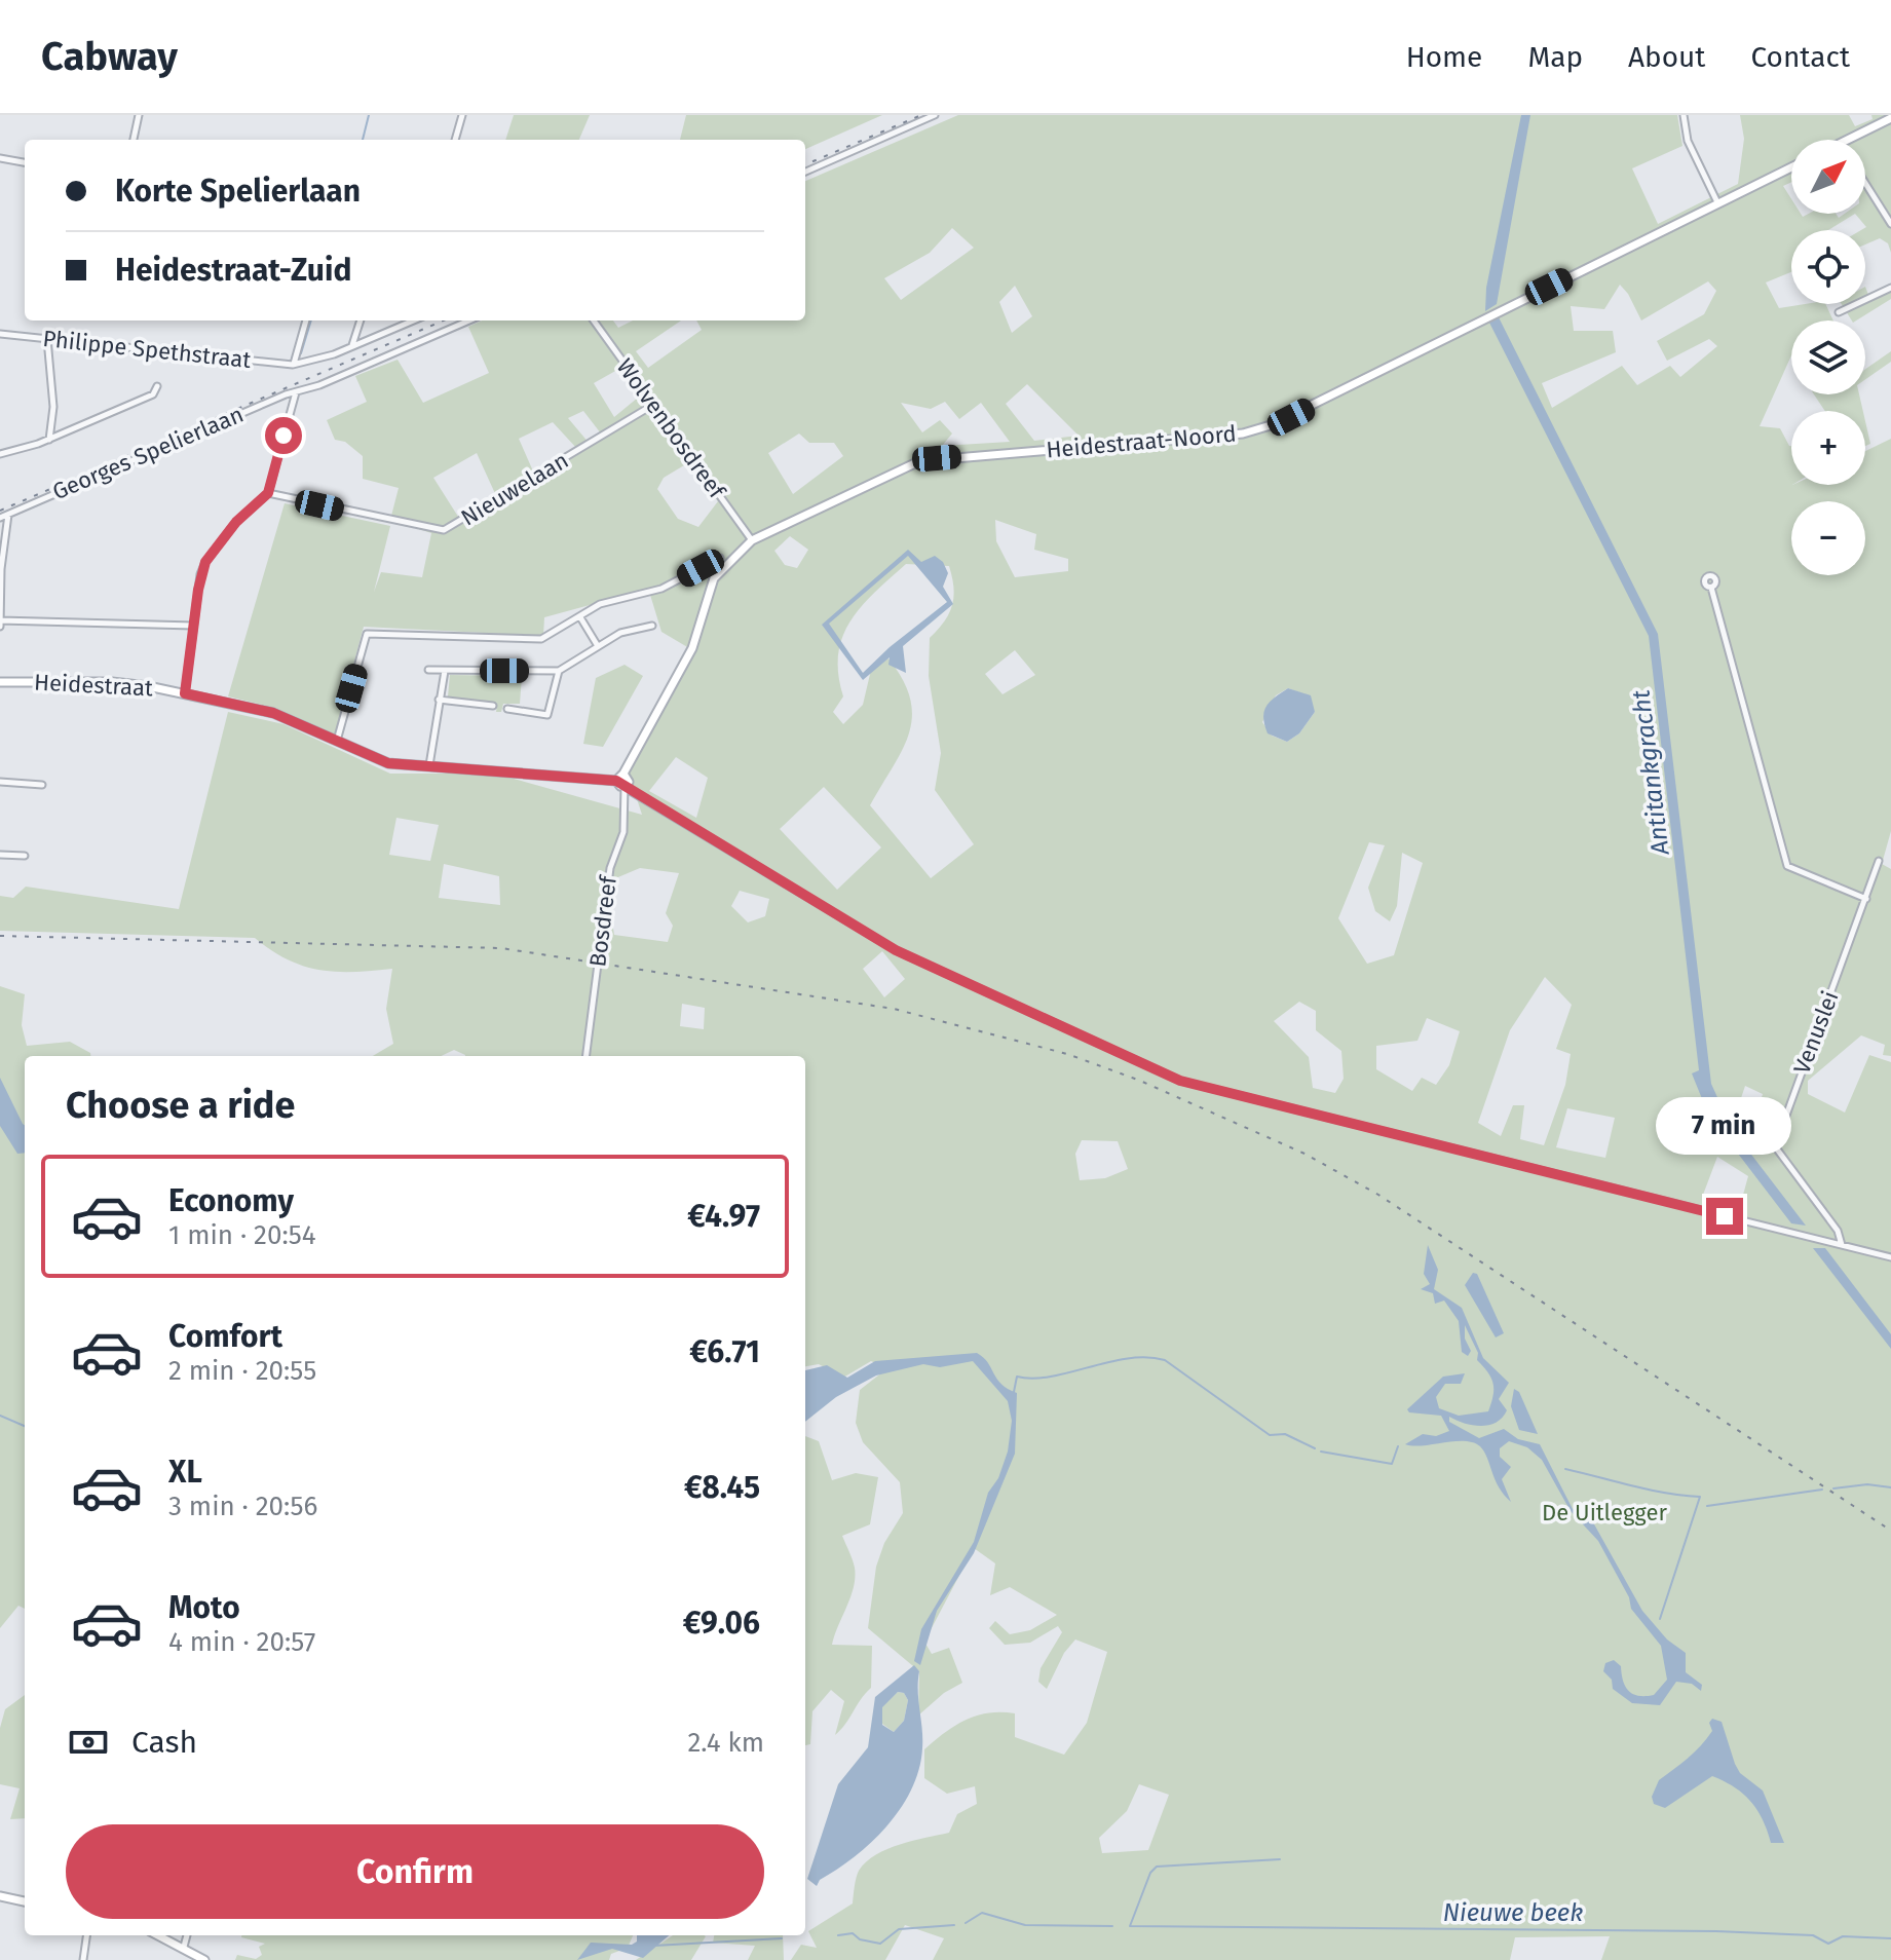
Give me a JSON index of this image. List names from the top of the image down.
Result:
{
  "streets": {
    "street": [
      "Philippe Spethstraat",
      "Wolvenbosdreef",
      "Heidestraat-Noord",
      "Georges Spelierlaan",
      "Nieuwelaan",
      "Heidestraat",
      "Bosdreef",
      "Venuslei"
    ]
  },
  "crossings": [
    ["Wolvenbosdreef", "Heidestraat-Noord"],
    ["Wolvenbosdreef", "Nieuwelaan"],
    ["Heidestraat", "Bosdreef"]
  ],
  "water": ["Antitankgracht", "Nieuwe beek"],
  "parks": ["De Uitlegger"],
  "north": "top right",
  "page": {
    "header": "Cabway",
    "nav": [
      "Home",
      "Map",
      "About",
      "Contact"
    ],
    "map_buttons": ["+", "−"],
    "banner": ["Korte Spelierlaan", "Heidestraat-Zuid"],
    "heading": "Choose a ride",
    "bubble": "7 min",
    "list": [
      {
        "name": "Economy",
        "note": "1 min · 20:54",
        "value": "€4.97"
      },
      {
        "name": "Comfort",
        "note": "2 min · 20:55",
        "value": "€6.71"
      },
      {
        "name": "XL",
        "note": "3 min · 20:56",
        "value": "€8.45"
      },
      {
        "name": "Moto",
        "note": "4 min · 20:57",
        "value": "€9.06"
      }
    ],
    "pay": ["Cash", "2.4 km"],
    "buttons": "Confirm"
  }
}
